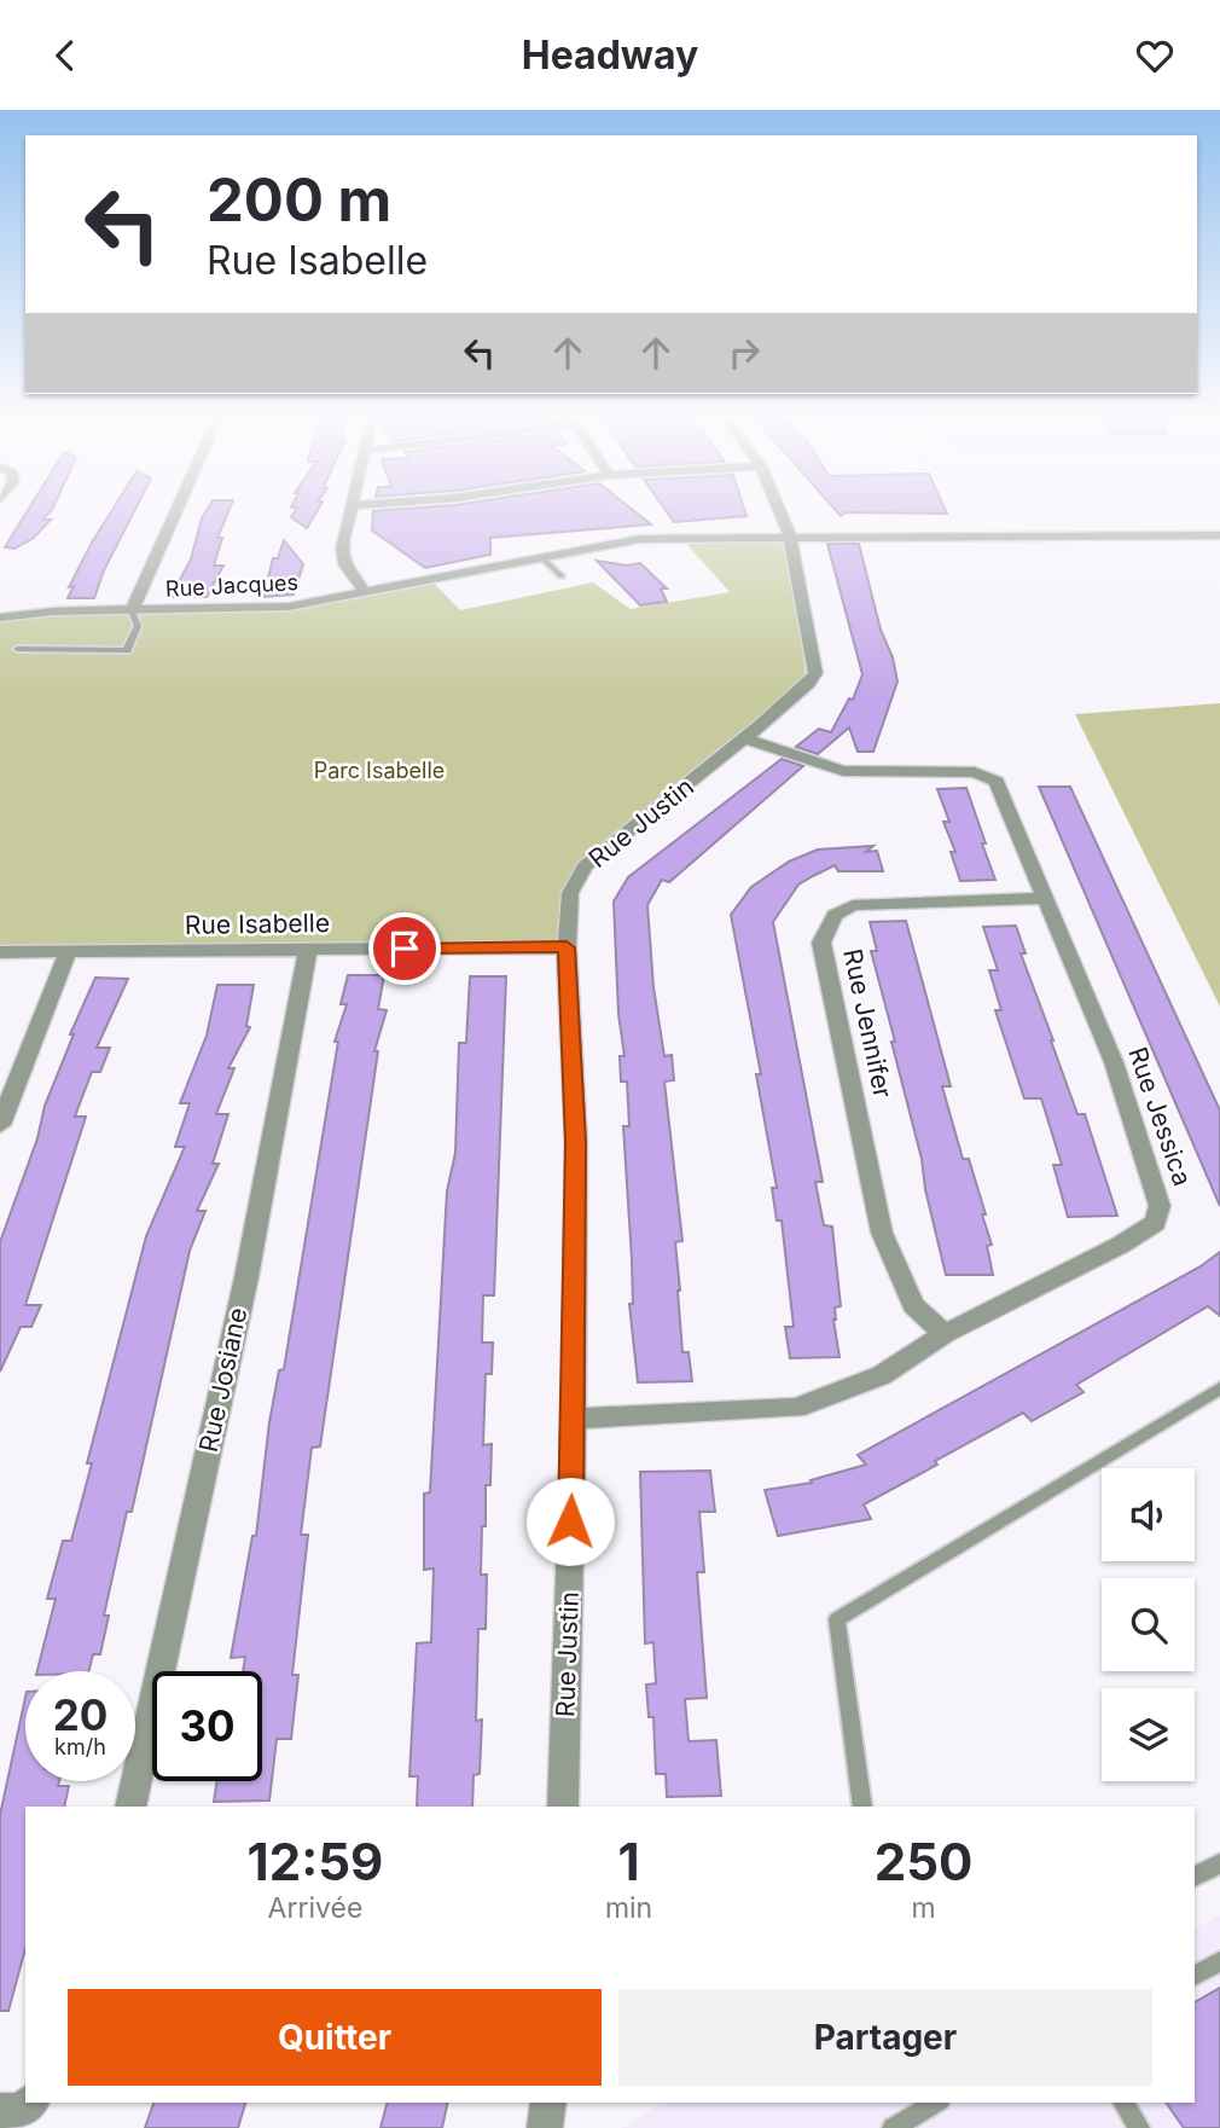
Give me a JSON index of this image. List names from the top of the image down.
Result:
{
  "streets": {
    "street": [
      "Rue Jacques",
      "Rue Justin",
      "Rue Isabelle",
      "Rue Jennifer",
      "Rue Jessica",
      "Rue Josiane"
    ]
  },
  "crossings": [
    ["Rue Jacques", "Rue Justin"],
    ["Rue Justin", "Rue Isabelle"],
    ["Rue Justin", "Rue Jessica"],
    ["Rue Isabelle", "Rue Josiane"],
    ["Rue Jennifer", "Rue Jessica"]
  ],
  "parks": ["Parc Isabelle"],
  "page": {
    "header": "Headway",
    "turn": ["200 m", "Rue Isabelle"],
    "speed": "20 km/h",
    "limit": "30",
    "eta": [
      "12:59",
      "Arrivée",
      "1",
      "min",
      "250",
      "m"
    ],
    "buttons": ["Quitter", "Partager"]
  }
}
